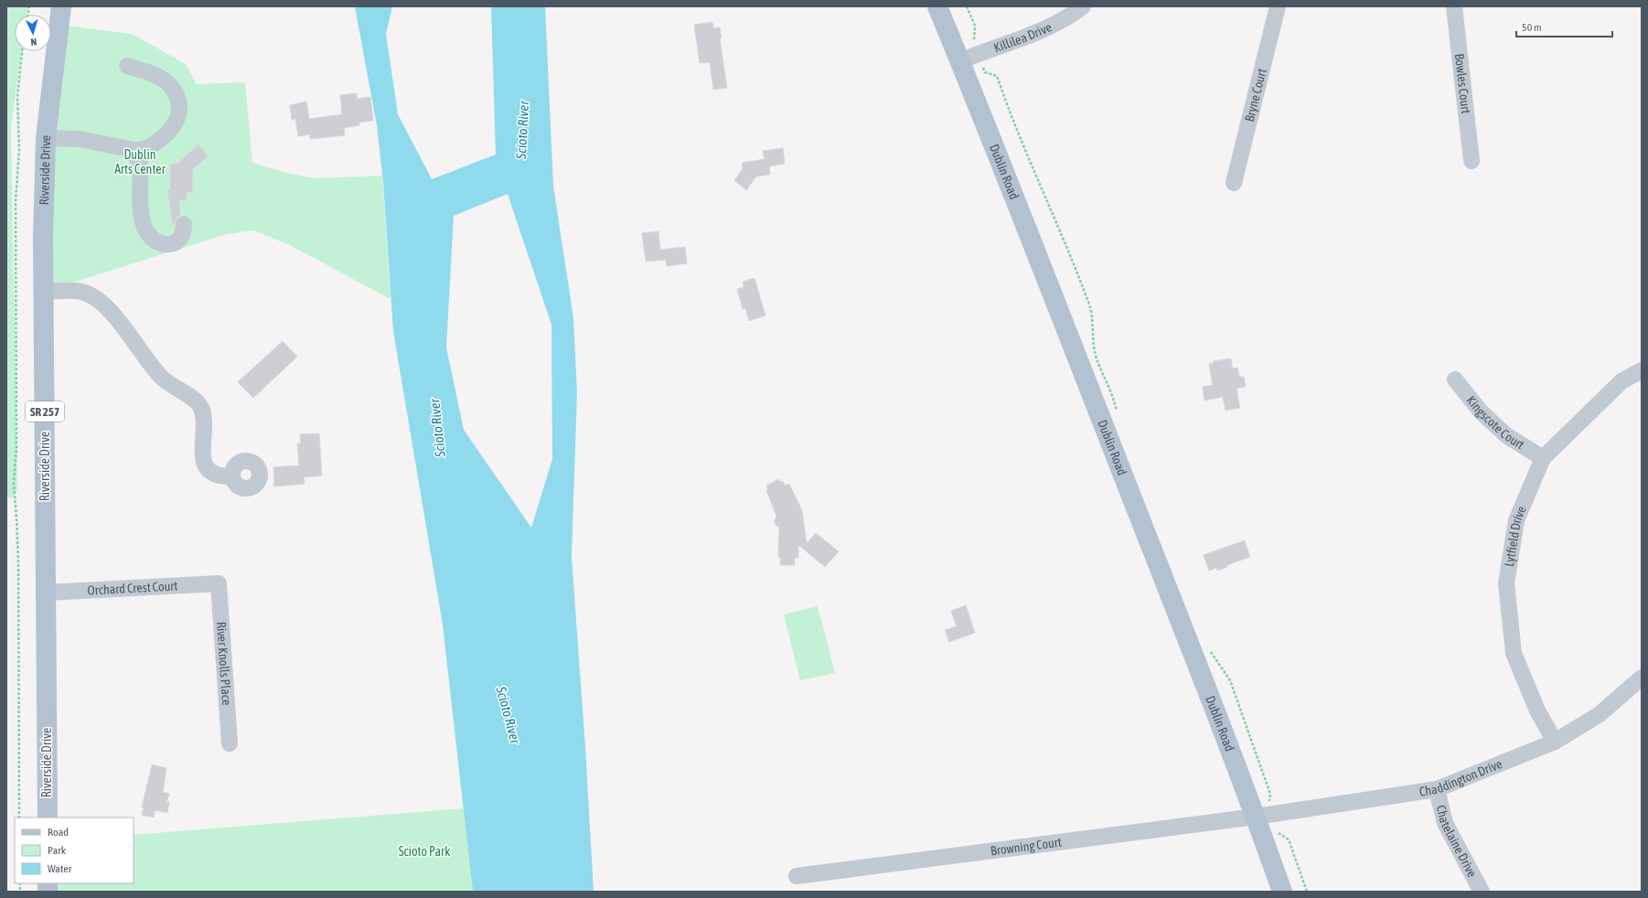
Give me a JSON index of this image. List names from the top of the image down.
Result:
{
  "streets": {
    "main road": ["Riverside Drive", "Dublin Road", "SR 257"],
    "street": [
      "Killilea Drive",
      "Bowles Court",
      "Bryne Court",
      "Kingscote Court",
      "Lytfield Drive",
      "Orchard Crest Court",
      "River Knolls Place",
      "Chaddington Drive",
      "Chatelaine Drive",
      "Browning Court"
    ]
  },
  "crossings": [
    ["Killilea Drive", "Dublin Road"],
    ["Riverside Drive", "Orchard Crest Court"],
    ["Dublin Road", "Chaddington Drive"],
    ["Dublin Road", "Browning Court"],
    ["Kingscote Court", "Lytfield Drive"],
    ["Lytfield Drive", "Chaddington Drive"],
    ["Orchard Crest Court", "River Knolls Place"],
    ["Chaddington Drive", "Chatelaine Drive"],
    ["Chaddington Drive", "Browning Court"]
  ],
  "water": ["Scioto River"],
  "parks": ["Dublin Arts Center", "Scioto Park"],
  "legend": ["Road", "Park", "Water"],
  "scale_bar": "50 m",
  "north": "bottom"
}
